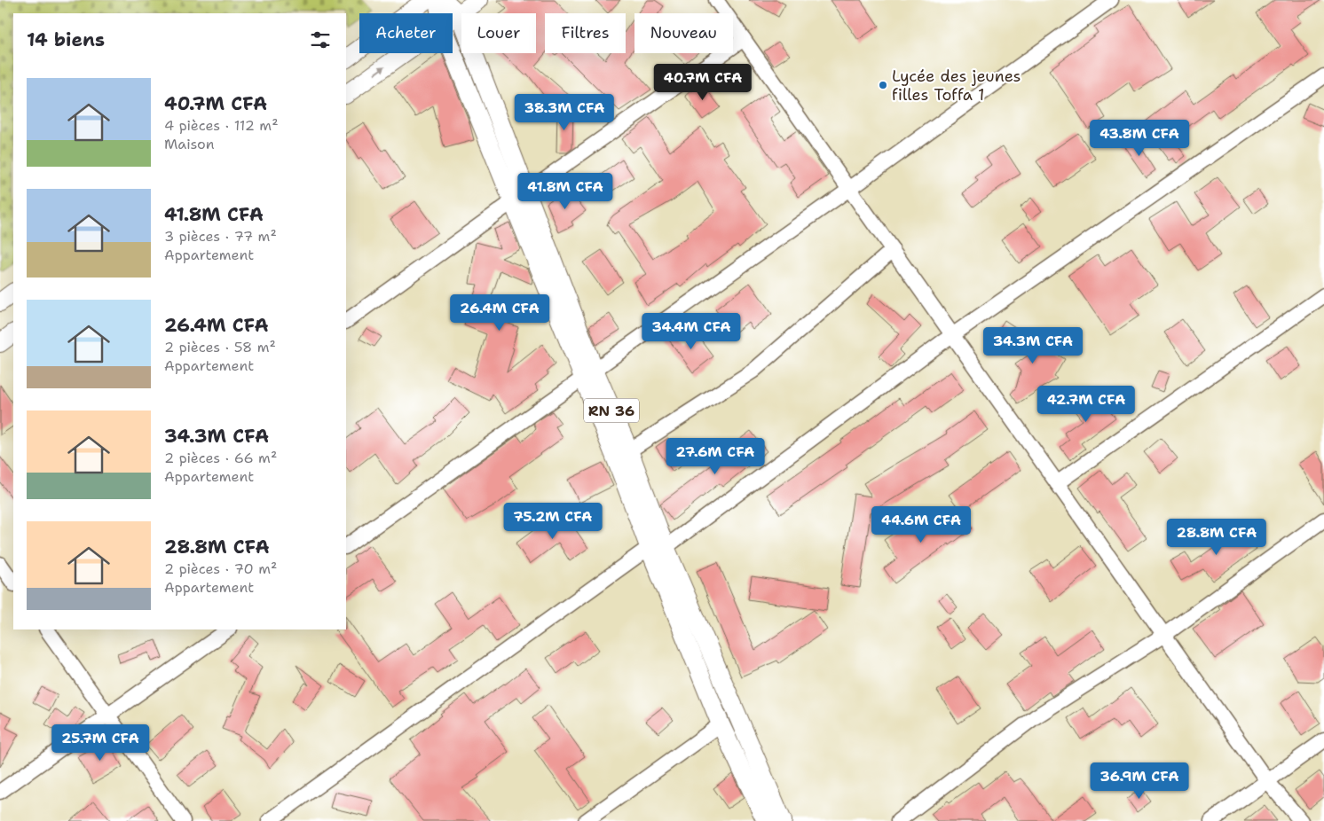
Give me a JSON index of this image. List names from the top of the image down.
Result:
{
  "streets": {
    "main road": ["RN 36"]
  },
  "places": ["Lycée des jeunes filles Toffa 1"],
  "page": {
    "chip": [
      "Acheter",
      "Louer",
      "Filtres",
      "Nouveau"
    ],
    "heading": "14 biens",
    "price": [
      "40.7M CFA",
      "38.3M CFA",
      "43.8M CFA",
      "41.8M CFA",
      "26.4M CFA",
      "34.4M CFA",
      "34.3M CFA",
      "42.7M CFA",
      "27.6M CFA",
      "75.2M CFA",
      "44.6M CFA",
      "28.8M CFA",
      "25.7M CFA",
      "36.9M CFA"
    ],
    "list": [
      {
        "name": "40.7M CFA",
        "note": "4 pièces · 112 m² · Maison"
      },
      {
        "name": "41.8M CFA",
        "note": "3 pièces · 77 m² · Appartement"
      },
      {
        "name": "26.4M CFA",
        "note": "2 pièces · 58 m² · Appartement"
      },
      {
        "name": "34.3M CFA",
        "note": "2 pièces · 66 m² · Appartement"
      },
      {
        "name": "28.8M CFA",
        "note": "2 pièces · 70 m² · Appartement"
      }
    ]
  }
}
